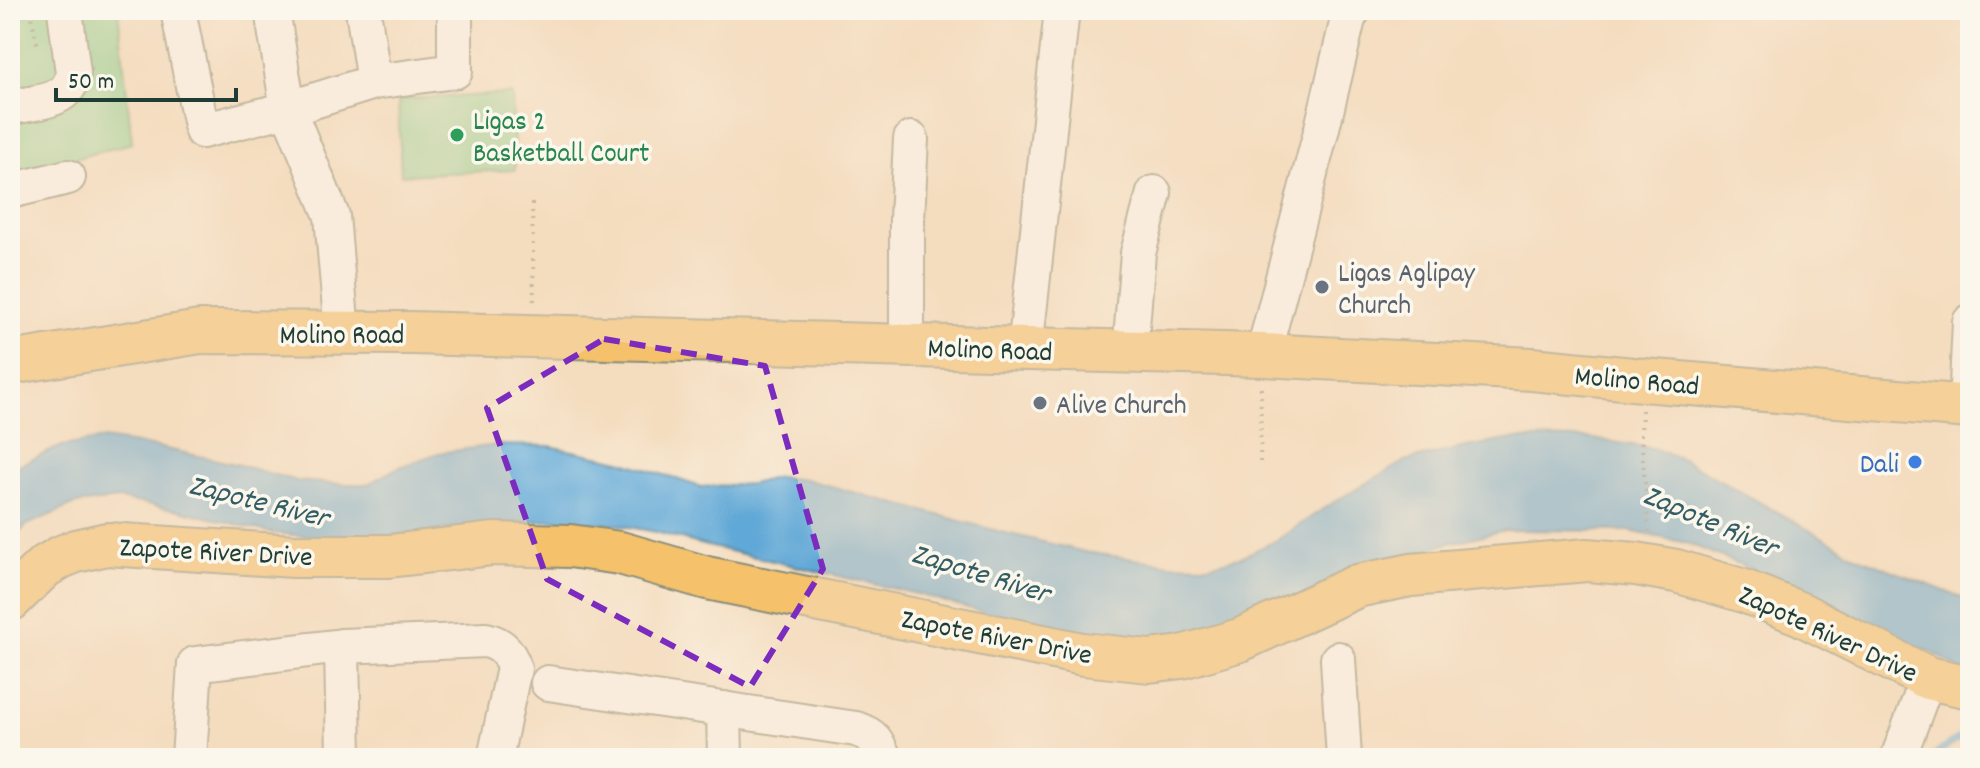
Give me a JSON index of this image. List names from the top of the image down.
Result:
{
  "streets": {
    "main road": ["Molino Road", "Zapote River Drive"]
  },
  "water": ["Zapote River"],
  "places": [
    "Ligas 2 Basketball Court",
    "Ligas Aglipay Church",
    "Alive Church",
    "Dali"
  ],
  "scale_bar": "50 m"
}
